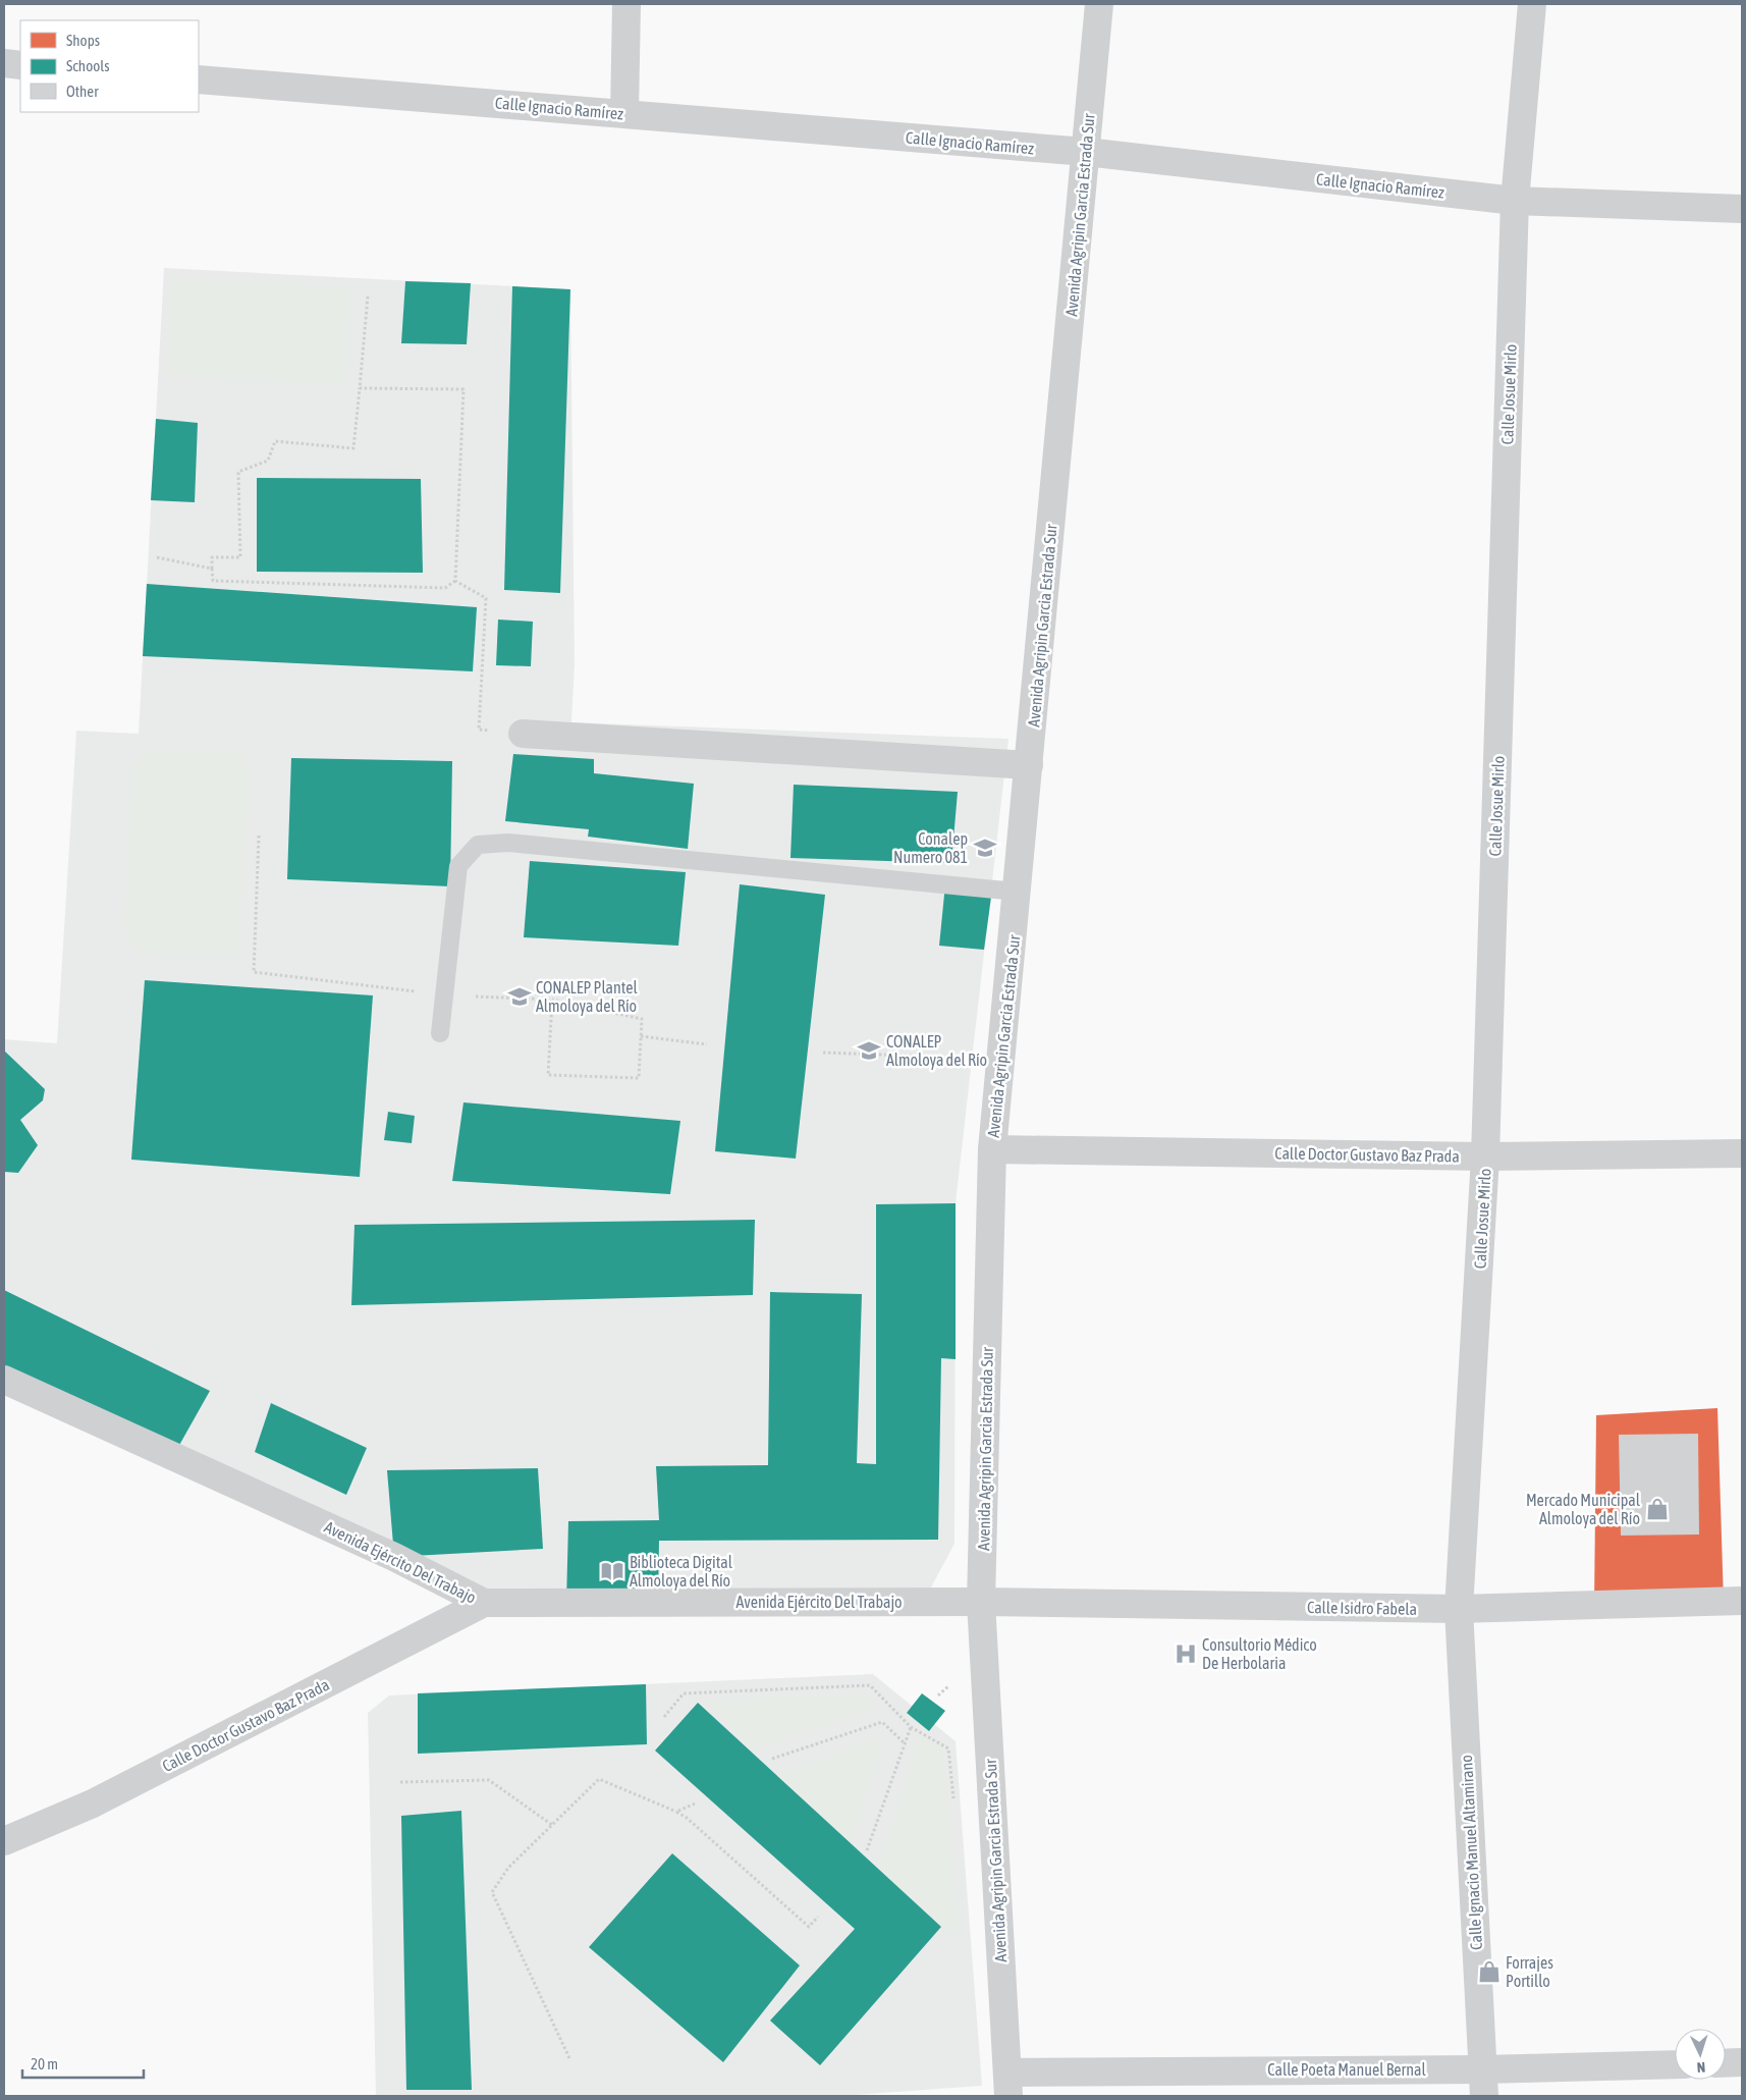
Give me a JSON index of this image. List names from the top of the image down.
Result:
{
  "streets": {
    "street": [
      "Calle Ignacio Ramírez",
      "Avenida Agripin Garcia Estrada Sur",
      "Calle Josue Mirlo",
      "Calle Doctor Gustavo Baz Prada",
      "Avenida Ejército Del Trabajo",
      "Calle Isidro Fabela",
      "Calle Ignacio Manuel Altamirano",
      "Calle Poeta Manuel Bernal"
    ]
  },
  "crossings": [
    ["Calle Ignacio Ramírez", "Avenida Agripin Garcia Estrada Sur"],
    ["Calle Ignacio Ramírez", "Calle Josue Mirlo"],
    ["Avenida Agripin Garcia Estrada Sur", "Calle Doctor Gustavo Baz Prada"],
    ["Avenida Agripin Garcia Estrada Sur", "Avenida Ejército Del Trabajo"],
    ["Avenida Agripin Garcia Estrada Sur", "Calle Isidro Fabela"],
    ["Avenida Agripin Garcia Estrada Sur", "Calle Poeta Manuel Bernal"],
    ["Calle Josue Mirlo", "Calle Doctor Gustavo Baz Prada"],
    ["Calle Josue Mirlo", "Calle Isidro Fabela"],
    ["Calle Josue Mirlo", "Calle Ignacio Manuel Altamirano"],
    ["Calle Doctor Gustavo Baz Prada", "Avenida Ejército Del Trabajo"],
    ["Avenida Ejército Del Trabajo", "Calle Isidro Fabela"],
    ["Calle Isidro Fabela", "Calle Ignacio Manuel Altamirano"],
    ["Calle Ignacio Manuel Altamirano", "Calle Poeta Manuel Bernal"]
  ],
  "places": {
    "school or university": ["Conalep Numero 081", "CONALEP Plantel Almoloya del Río", "CONALEP Almoloya del Río"],
    "shop": ["Mercado Municipal Almoloya del Río", "Forrajes Portillo"],
    "library": ["Biblioteca Digital Almoloya del Río"],
    "hospital": ["Consultorio Médico De Herbolaria"]
  },
  "legend": ["Shops", "Schools", "Other"],
  "scale_bar": "20 m",
  "north": "bottom"
}
